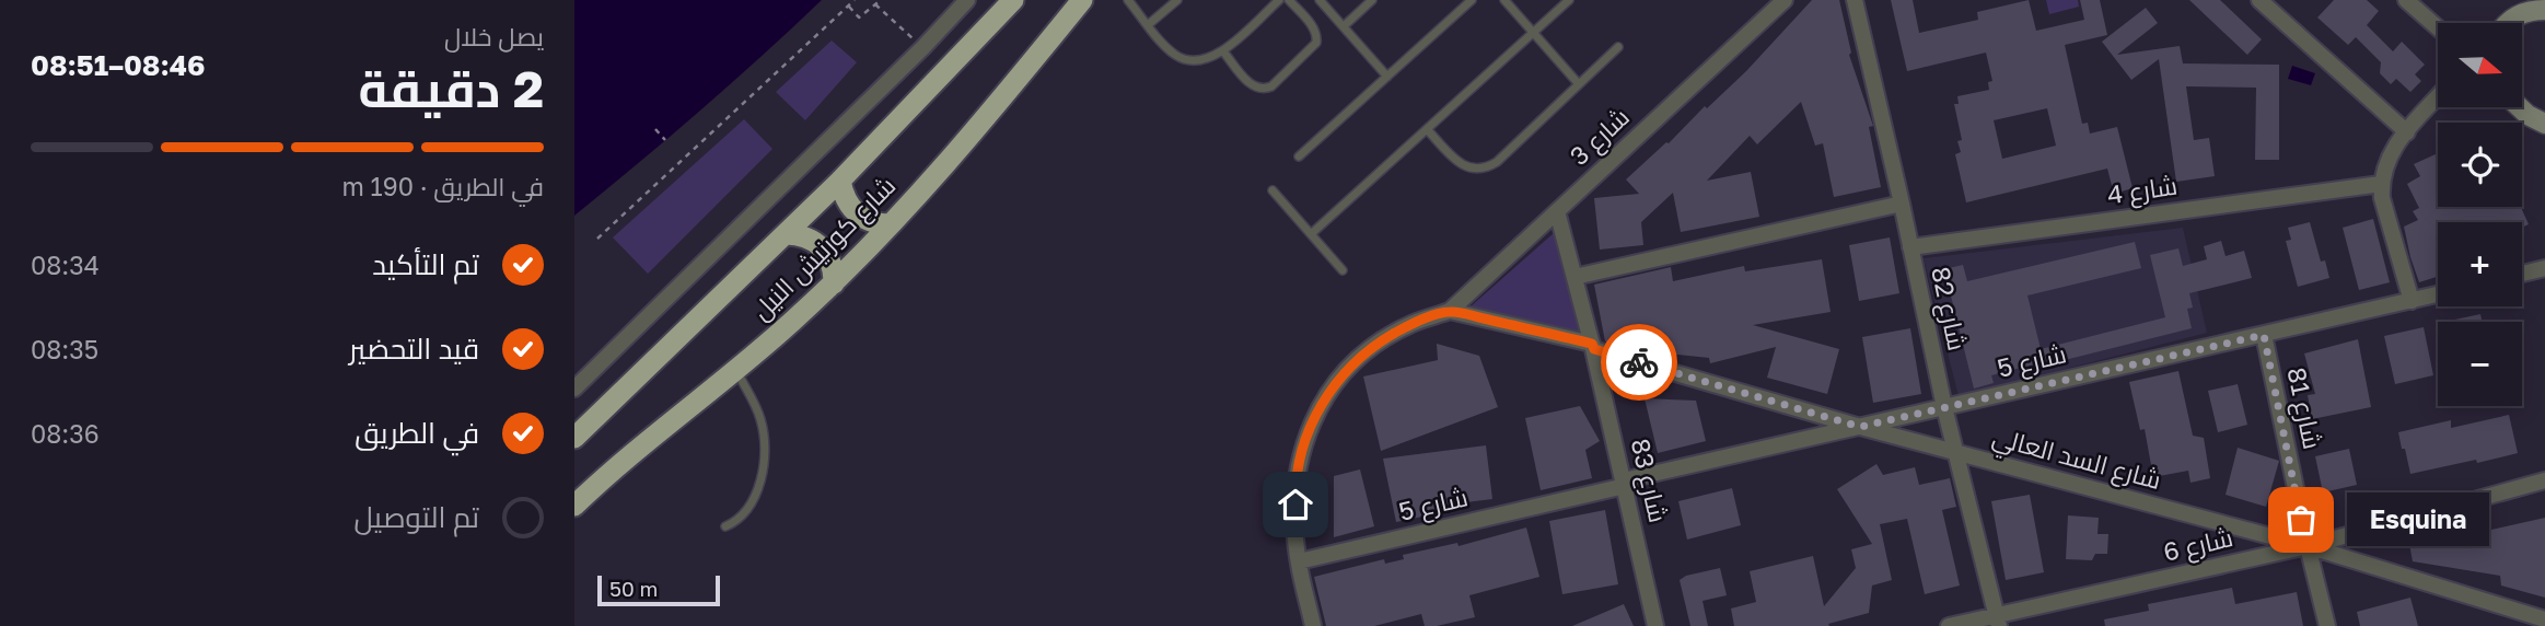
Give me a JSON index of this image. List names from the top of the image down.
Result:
{
  "streets": {
    "highway": ["شارع كورنيش النيل"],
    "street": [
      "شارع 3",
      "شارع 4",
      "شارع 82",
      "شارع 5",
      "شارع 81",
      "شارع السد العالي",
      "شارع 83",
      "شارع 6"
    ]
  },
  "crossings": [
    ["شارع 3", "شارع السد العالي"],
    ["شارع 3", "شارع 83"],
    ["شارع 4", "شارع 82"],
    ["شارع 82", "شارع 5"],
    ["شارع 82", "شارع السد العالي"],
    ["شارع 82", "شارع 6"],
    ["شارع 5", "شارع 81"],
    ["شارع 5", "شارع السد العالي"],
    ["شارع 5", "شارع 83"],
    ["شارع 81", "شارع السد العالي"],
    ["شارع 81", "شارع 6"],
    ["شارع السد العالي", "شارع 83"],
    ["شارع السد العالي", "شارع 6"]
  ],
  "places": ["Esquina"],
  "scale_bar": "50 m",
  "north": "right",
  "page": {
    "heading": ["2 دقيقة", "يصل خلال", "08:46–08:51"],
    "map_buttons": ["+", "−"],
    "bar": "في الطريق · 190 m",
    "list": [
      ["تم التأكيد", "08:34"],
      ["قيد التحضير", "08:35"],
      ["في الطريق", "08:36"],
      "تم التوصيل"
    ],
    "bubble": "Esquina",
    "scale": "50 m"
  }
}
